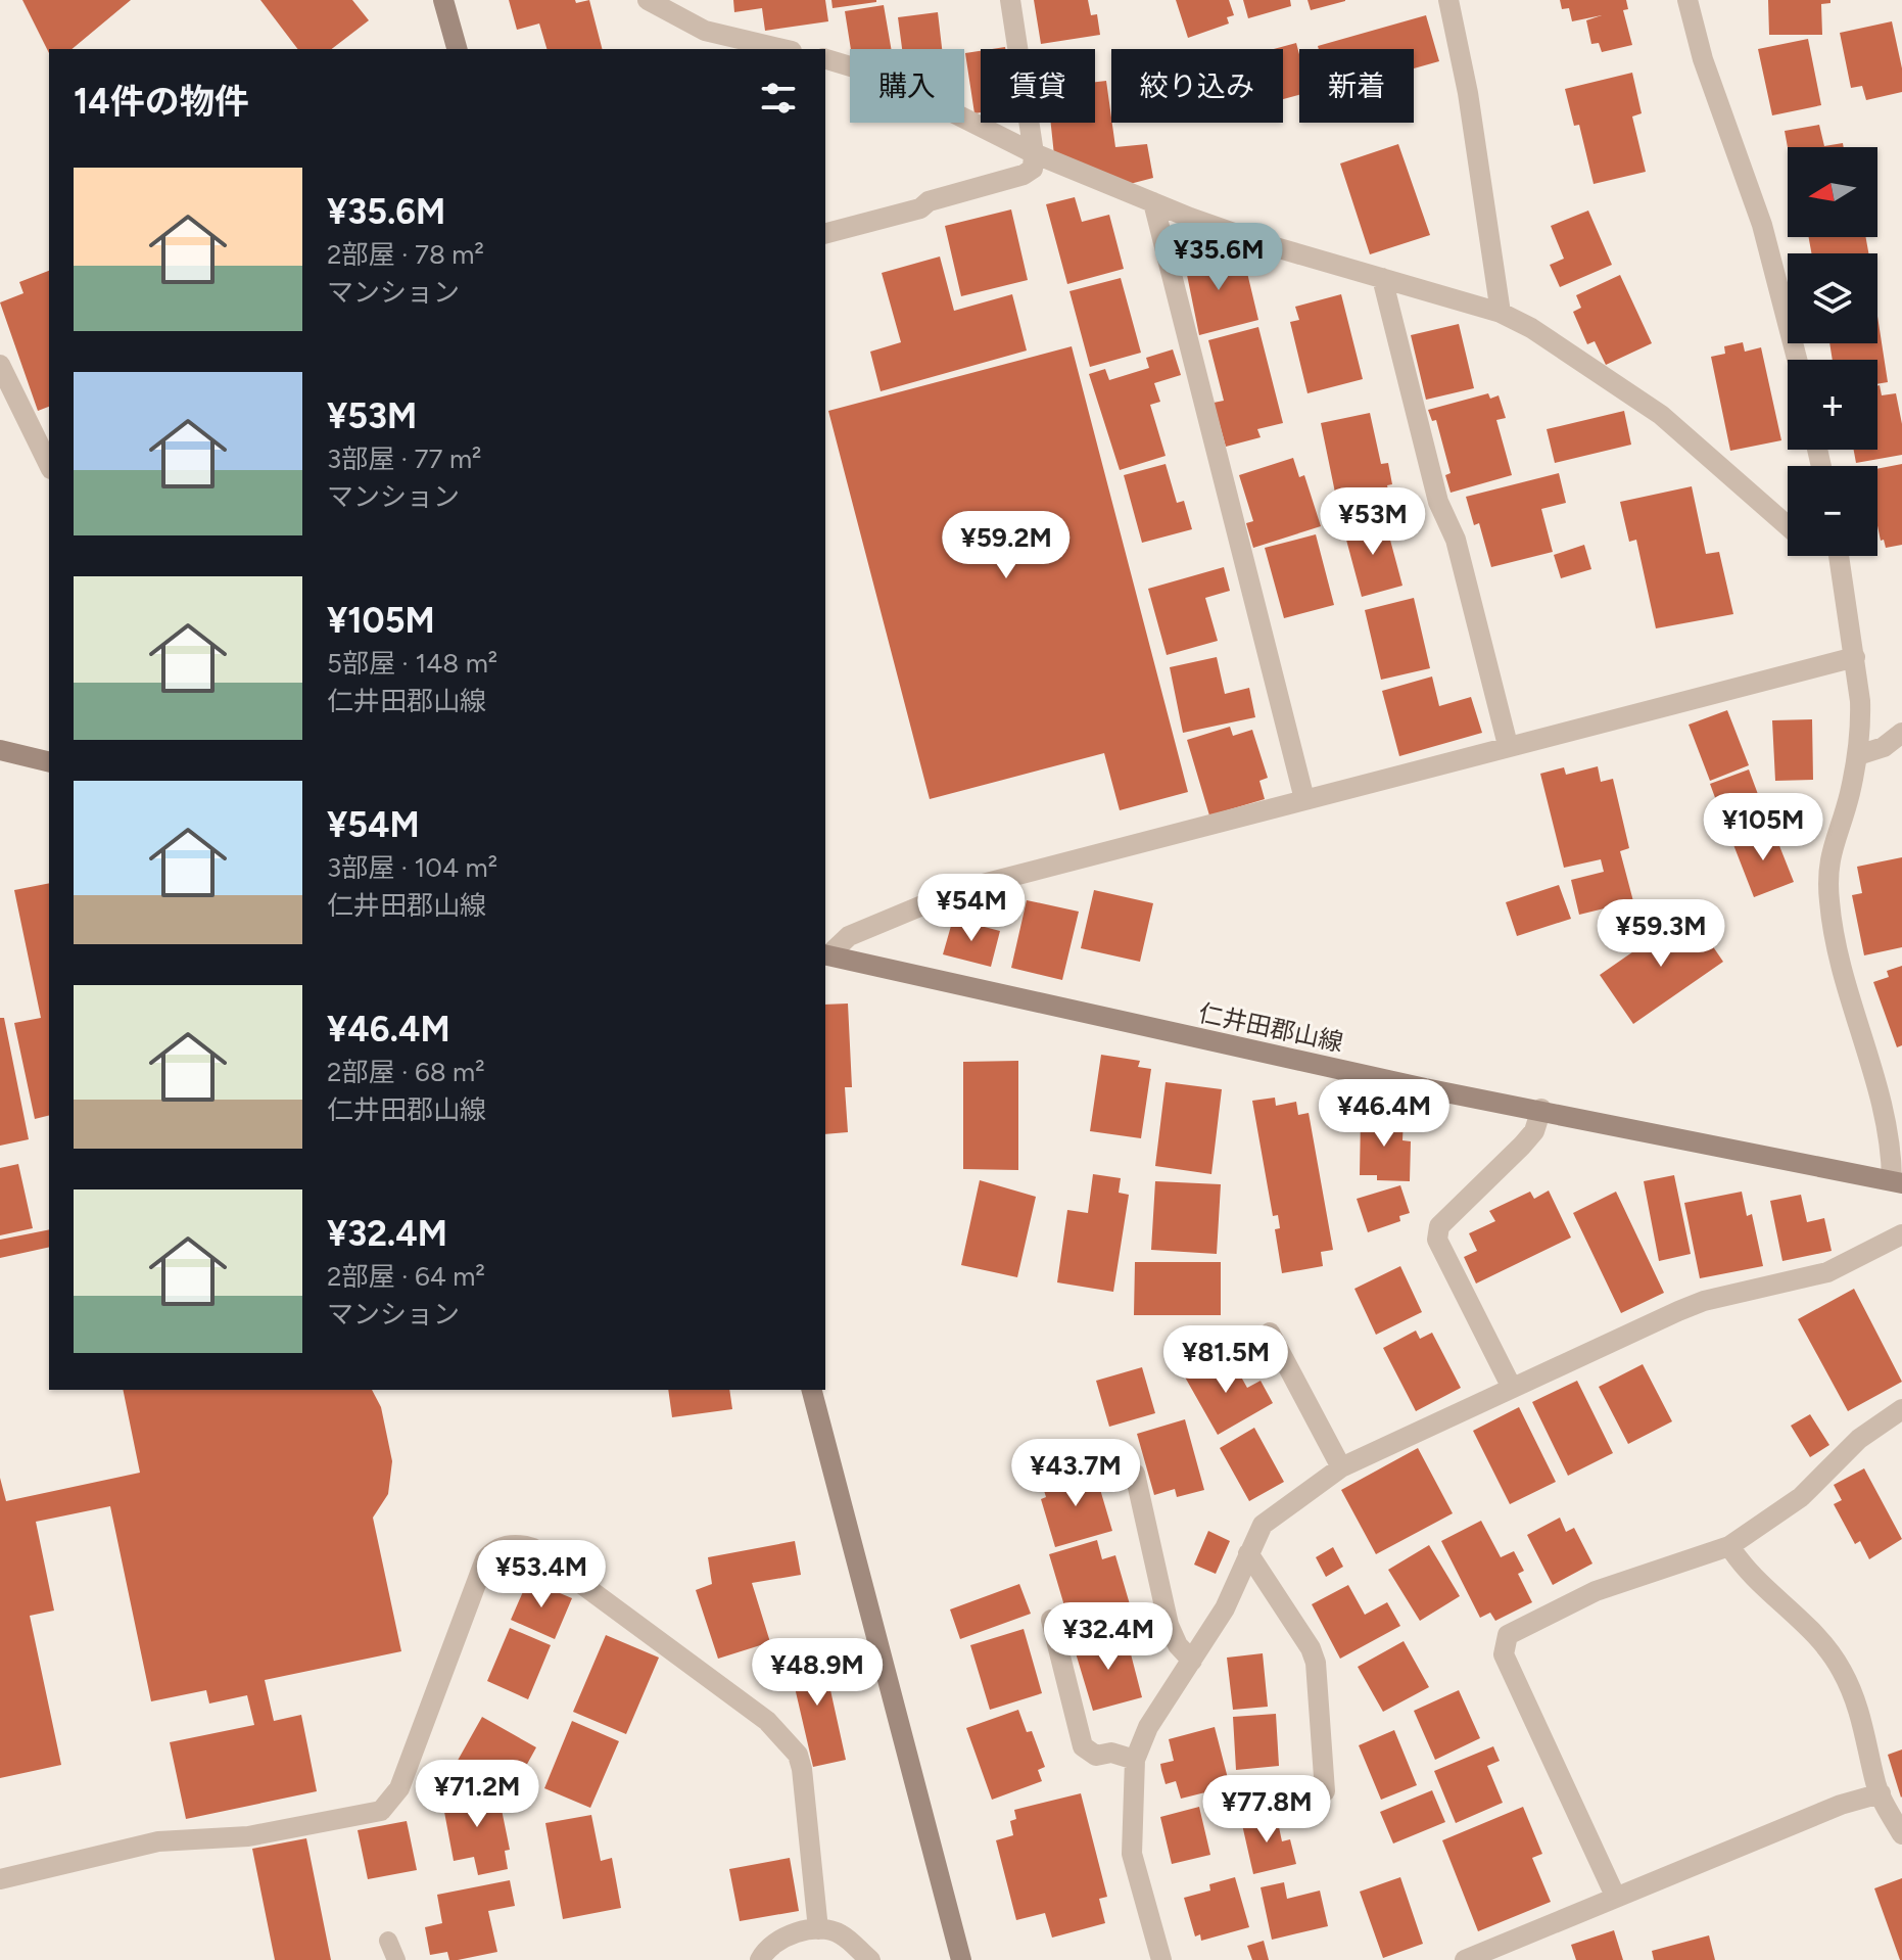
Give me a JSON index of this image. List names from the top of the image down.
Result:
{
  "streets": {
    "main road": ["仁井田郡山線"]
  },
  "north": "left",
  "page": {
    "chip": [
      "購入",
      "賃貸",
      "絞り込み",
      "新着"
    ],
    "heading": "14件の物件",
    "map_buttons": ["+", "−"],
    "list": [
      {
        "name": "¥35.6M",
        "note": "2部屋 · 78 m² · マンション"
      },
      {
        "name": "¥53M",
        "note": "3部屋 · 77 m² · マンション"
      },
      {
        "name": "¥105M",
        "note": "5部屋 · 148 m² · 仁井田郡山線"
      },
      {
        "name": "¥54M",
        "note": "3部屋 · 104 m² · 仁井田郡山線"
      },
      {
        "name": "¥46.4M",
        "note": "2部屋 · 68 m² · 仁井田郡山線"
      },
      {
        "name": "¥32.4M",
        "note": "2部屋 · 64 m² · マンション"
      }
    ],
    "price": [
      "¥35.6M",
      "¥53M",
      "¥59.2M",
      "¥105M",
      "¥54M",
      "¥59.3M",
      "¥46.4M",
      "¥81.5M",
      "¥43.7M",
      "¥53.4M",
      "¥32.4M",
      "¥48.9M",
      "¥71.2M",
      "¥77.8M"
    ]
  }
}
